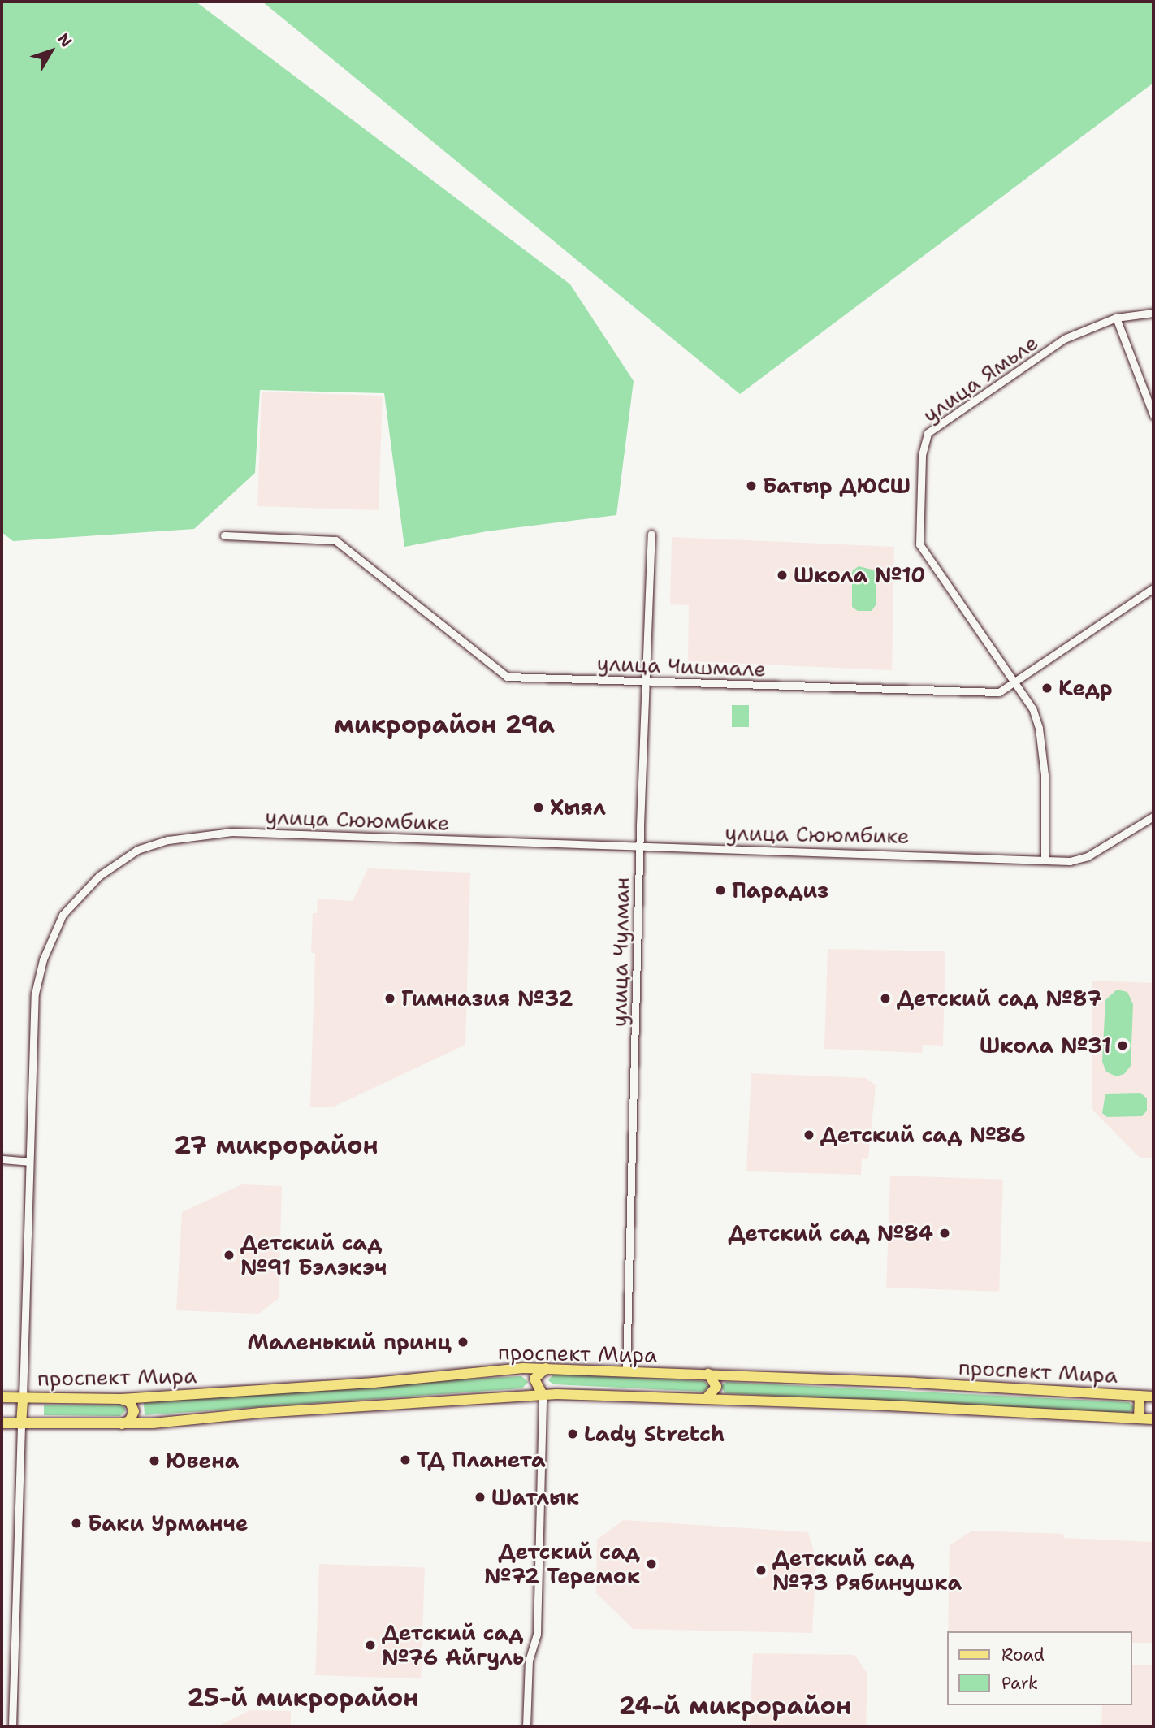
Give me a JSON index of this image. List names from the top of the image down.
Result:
{
  "streets": {
    "main road": ["проспект Мира"],
    "street": [
      "улица Ямьле",
      "улица Чишмале",
      "улица Сююмбике",
      "улица Чулман"
    ]
  },
  "crossings": [
    ["улица Ямьле", "улица Чишмале"],
    ["улица Чишмале", "улица Чулман"],
    ["улица Сююмбике", "улица Чулман"],
    ["улица Сююмбике", "проспект Мира"],
    ["улица Чулман", "проспект Мира"]
  ],
  "districts": [
    "микрорайон 29а",
    "27 микрорайон",
    "25-й микрорайон",
    "24-й микрорайон"
  ],
  "places": [
    "Батыр ДЮСШ",
    "Школа №10",
    "Кедр",
    "Хыял",
    "Парадиз",
    "Гимназия №32",
    "Детский сад №87",
    "Школа №31",
    "Детский сад №86",
    "Детский сад №84",
    "Детский сад №91 Бэлэкэч",
    "Маленький принц",
    "Lady Stretch",
    "ТД Планета",
    "Ювена",
    "Шатлык",
    "Баки Урманче",
    "Детский сад №72 Теремок",
    "Детский сад №73 Рябинушка",
    "Детский сад №76 Айгуль"
  ],
  "legend": ["Road", "Park"],
  "north": "top right"
}
